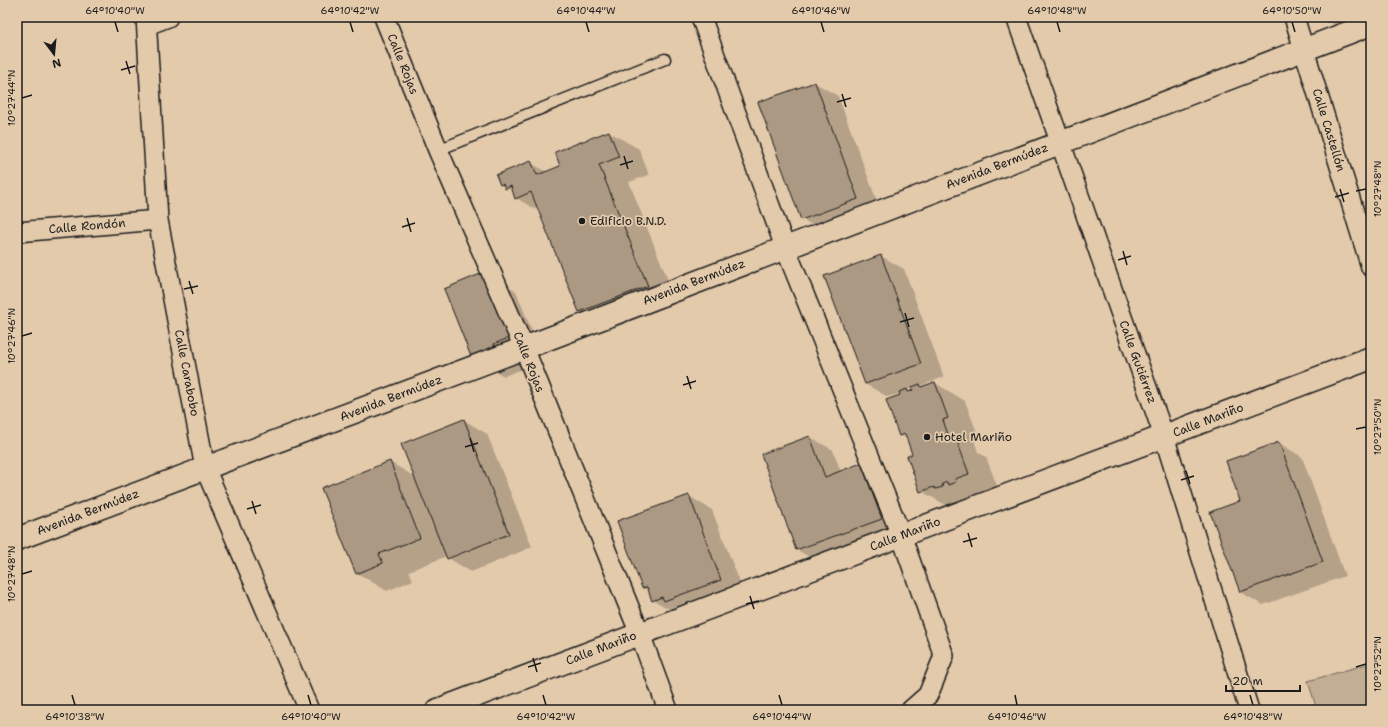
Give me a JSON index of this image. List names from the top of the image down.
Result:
{
  "streets": {
    "street": [
      "Calle Rojas",
      "Calle Castellón",
      "Avenida Bermúdez",
      "Calle Rondón",
      "Calle Gutiérrez",
      "Calle Carabobo",
      "Calle Mariño"
    ]
  },
  "crossings": [
    ["Calle Rojas", "Avenida Bermúdez"],
    ["Calle Rojas", "Calle Mariño"],
    ["Calle Castellón", "Avenida Bermúdez"],
    ["Avenida Bermúdez", "Calle Gutiérrez"],
    ["Avenida Bermúdez", "Calle Carabobo"],
    ["Calle Rondón", "Calle Carabobo"],
    ["Calle Gutiérrez", "Calle Mariño"]
  ],
  "places": ["Edificio B.N.D.", "Hotel Mariño"],
  "scale_bar": "20 m",
  "north": "bottom",
  "coordinates": [
    "64°10'40\"W",
    "64°10'42\"W",
    "64°10'44\"W",
    "64°10'46\"W",
    "64°10'48\"W",
    "64°10'50\"W",
    "10°27'44\"N",
    "10°27'48\"N",
    "10°27'46\"N",
    "10°27'50\"N",
    "10°27'52\"N",
    "64°10'38\"W"
  ]
}
